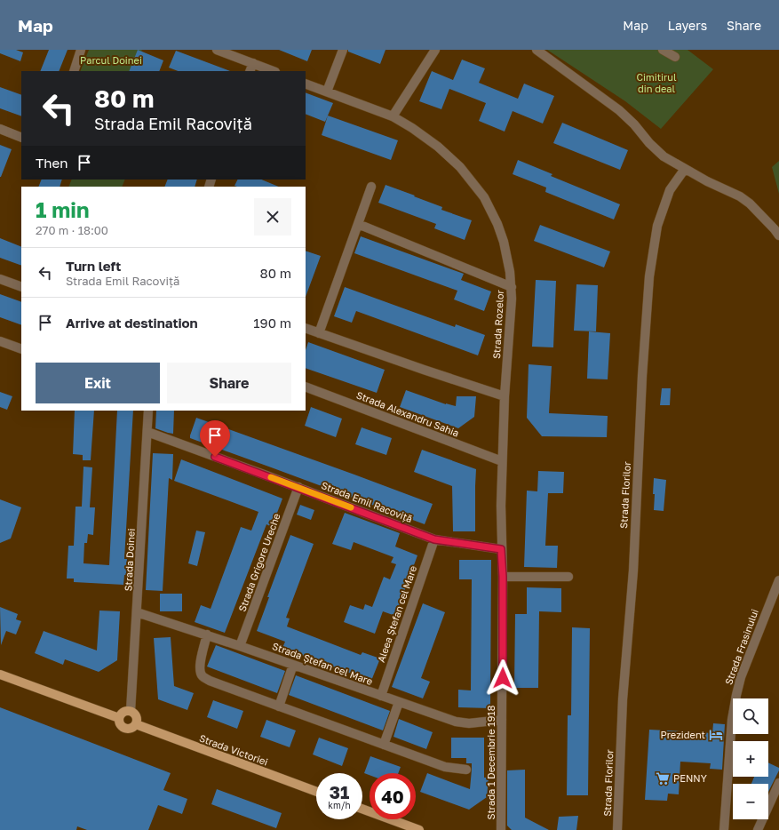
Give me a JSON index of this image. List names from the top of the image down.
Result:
{
  "streets": {
    "main road": ["Strada Victoriei"],
    "street": [
      "Strada Rozelor",
      "Strada Alexandru Sahia",
      "Strada Florilor",
      "Strada Emil Racoviță",
      "Strada Doinei",
      "Strada Grigore Ureche",
      "Aleea Ștefan cel Mare",
      "Strada Frasinului",
      "Strada Ștefan cel Mare",
      "Strada 1 Decembrie 1918"
    ]
  },
  "crossings": [
    ["Strada Rozelor", "Strada Alexandru Sahia"],
    ["Strada Rozelor", "Strada 1 Decembrie 1918"],
    ["Strada Alexandru Sahia", "Strada 1 Decembrie 1918"],
    ["Strada Emil Racoviță", "Strada Doinei"],
    ["Strada Emil Racoviță", "Strada Grigore Ureche"],
    ["Strada Emil Racoviță", "Aleea Ștefan cel Mare"],
    ["Strada Emil Racoviță", "Strada 1 Decembrie 1918"],
    ["Strada Doinei", "Strada Ștefan cel Mare"],
    ["Strada Doinei", "Strada Victoriei"],
    ["Strada Grigore Ureche", "Strada Ștefan cel Mare"],
    ["Aleea Ștefan cel Mare", "Strada Ștefan cel Mare"],
    ["Strada Ștefan cel Mare", "Strada 1 Decembrie 1918"]
  ],
  "parks": ["Parcul Doinei", "Cimitirul din deal"],
  "places": {
    "hotel": ["Prezident"],
    "supermarket": ["PENNY"]
  },
  "page": {
    "header": "Map",
    "nav": ["Map", "Layers", "Share"],
    "turn": ["80 m", "Strada Emil Racoviță"],
    "then": "Then",
    "heading": ["1 min", "270 m · 18:00"],
    "list": [
      {
        "name": "Turn left",
        "note": "Strada Emil Racoviță",
        "value": "80 m"
      },
      {
        "name": "Arrive at destination",
        "value": "190 m"
      }
    ],
    "buttons": ["Exit", "Share"],
    "map_buttons": ["+", "−"],
    "speed": "31 km/h",
    "limit": "40"
  }
}
